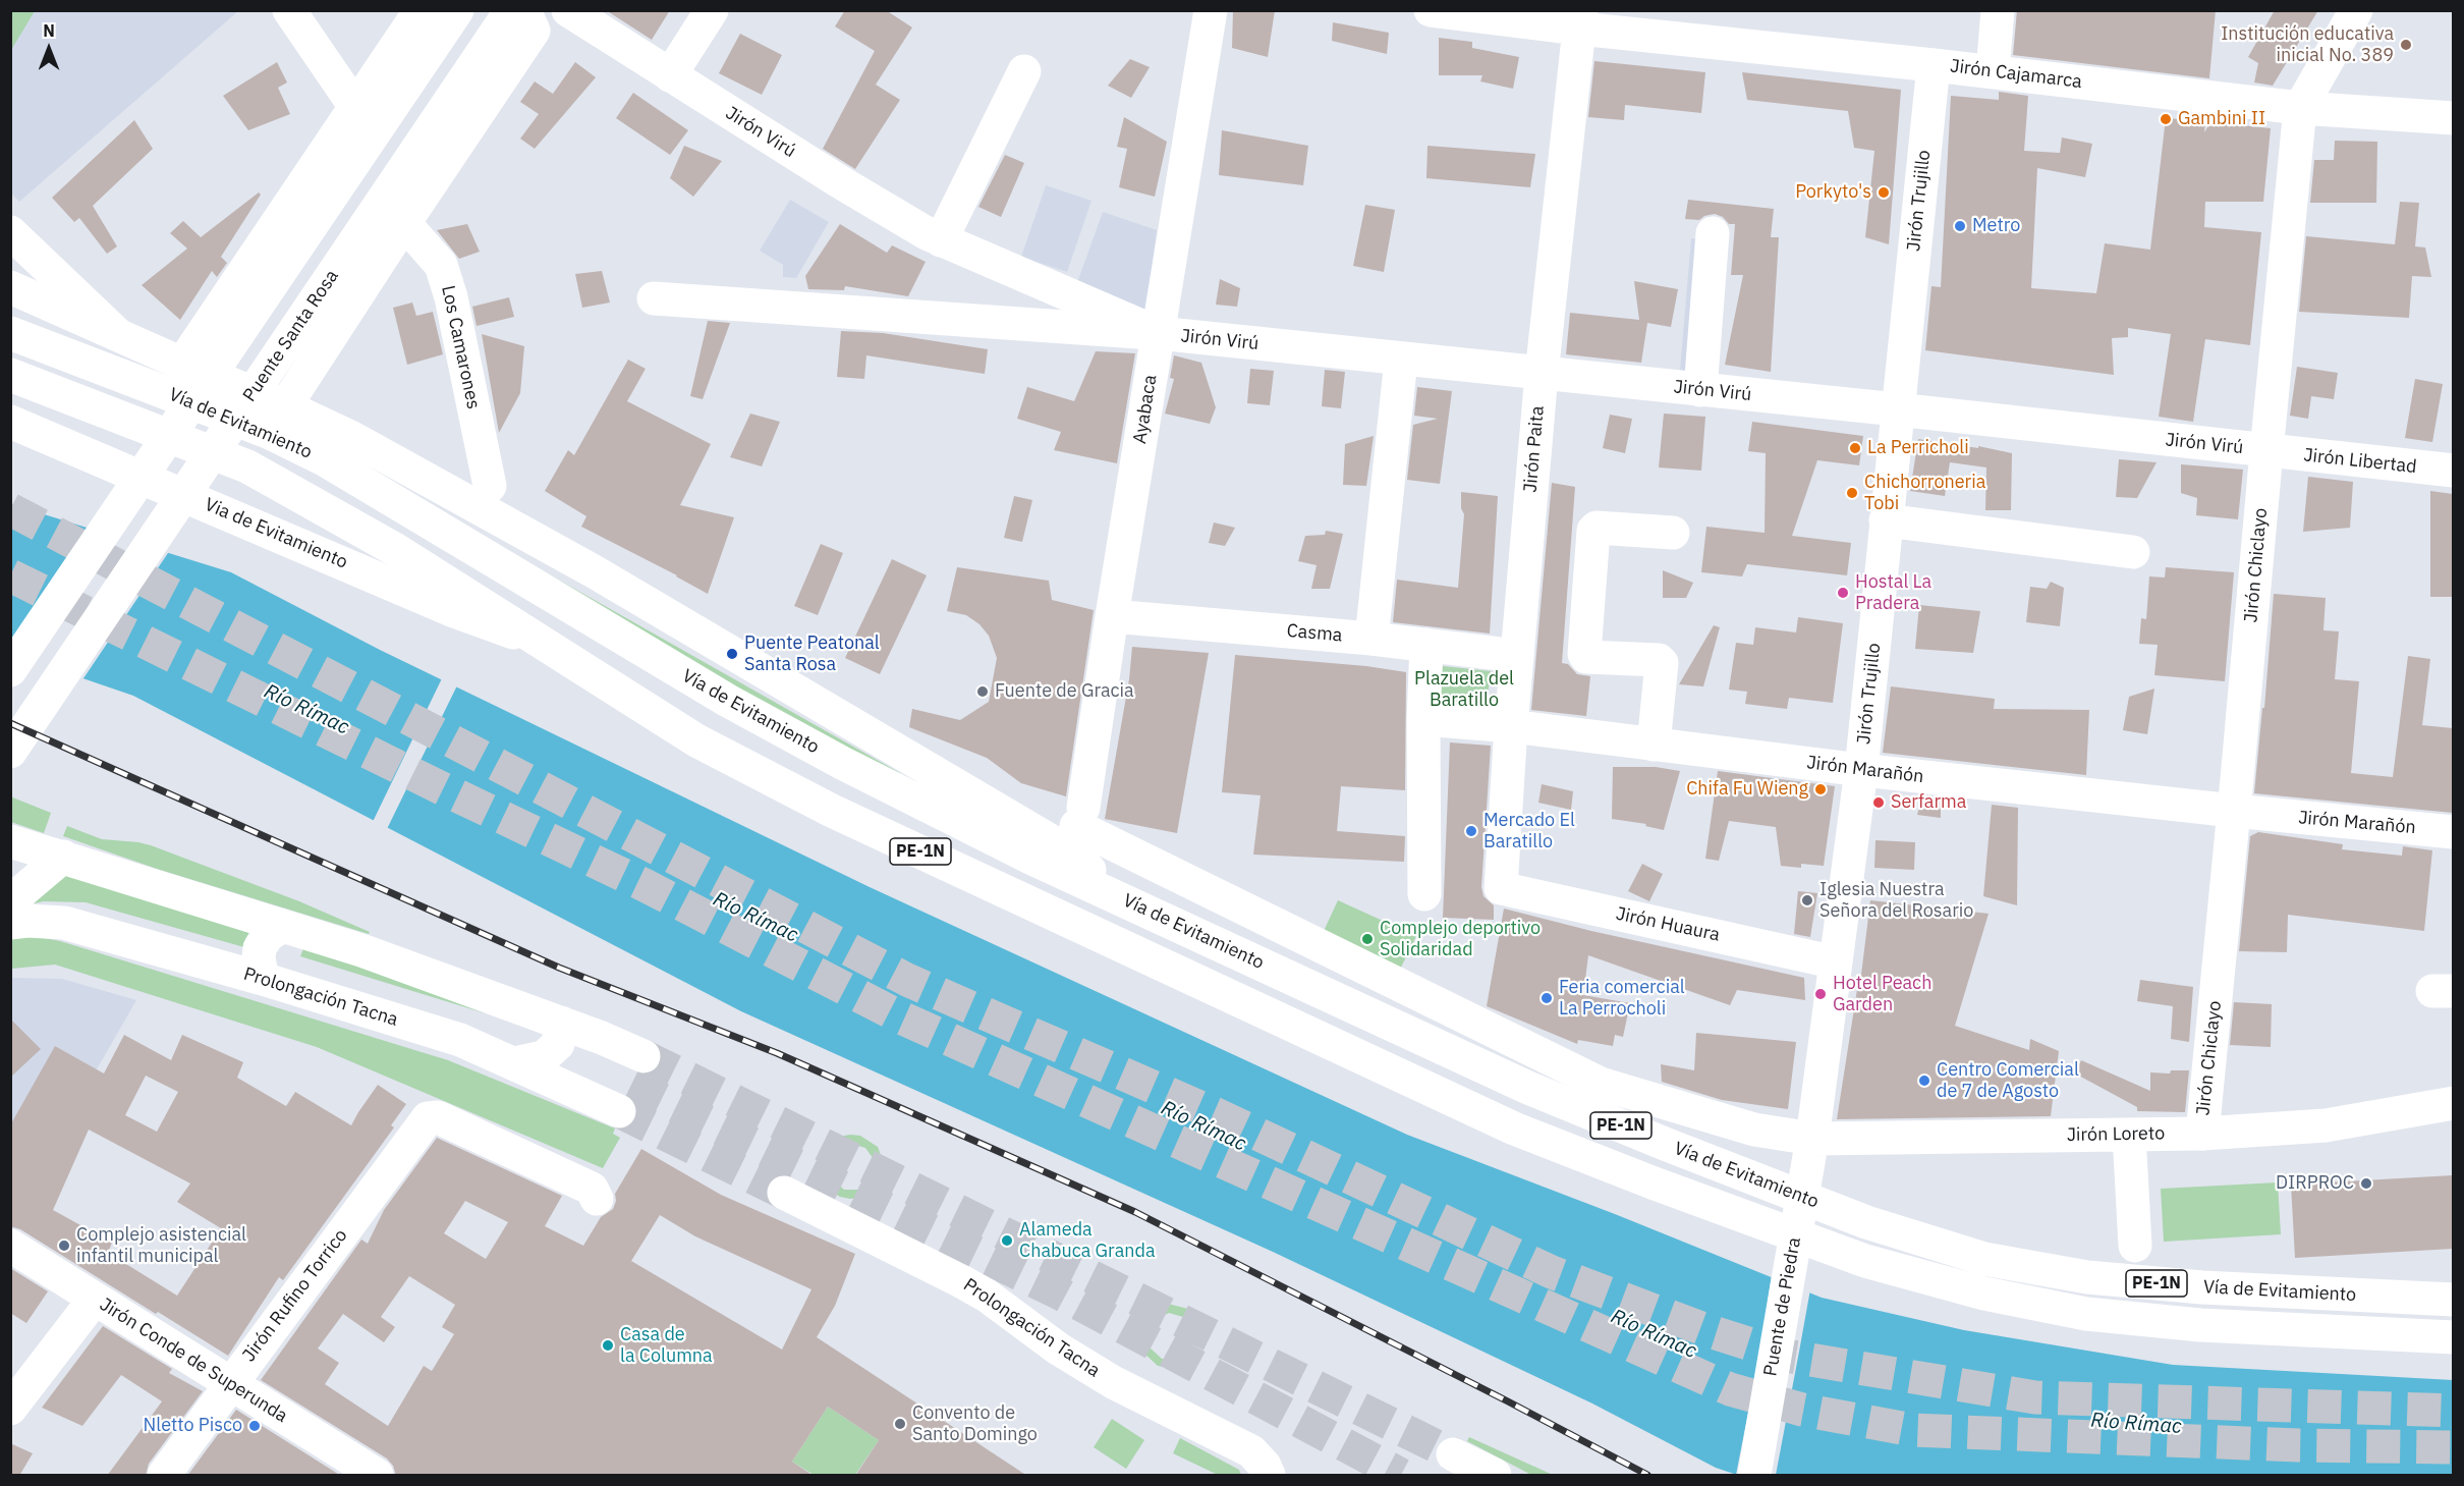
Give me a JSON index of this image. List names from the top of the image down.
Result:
{
  "streets": {
    "main road": [
      "Jirón Cajamarca",
      "Jirón Virú",
      "Jirón Trujillo",
      "Puente Santa Rosa",
      "Los Camarones",
      "Ayabaca",
      "Vía de Evitamiento",
      "Jirón Paita",
      "Jirón Libertad",
      "Via de Evitamiento",
      "Jirón Chiclayo",
      "Casma",
      "Jirón Marañón",
      "PE-1N",
      "Jirón Huaura",
      "Prolongación Tacna",
      "Jirón Loreto",
      "Jirón Rufino Torrico",
      "Puente de Piedra",
      "Jirón Conde de Superunda"
    ]
  },
  "crossings": [
    ["Jirón Cajamarca", "Jirón Trujillo"],
    ["Jirón Cajamarca", "Jirón Paita"],
    ["Jirón Cajamarca", "Jirón Chiclayo"],
    ["Jirón Virú", "Jirón Trujillo"],
    ["Jirón Virú", "Ayabaca"],
    ["Jirón Virú", "Jirón Paita"],
    ["Jirón Virú", "Jirón Libertad"],
    ["Jirón Virú", "Jirón Chiclayo"],
    ["Jirón Trujillo", "Jirón Marañón"],
    ["Jirón Trujillo", "Jirón Huaura"],
    ["Jirón Trujillo", "Jirón Loreto"],
    ["Jirón Trujillo", "Puente de Piedra"],
    ["Ayabaca", "Casma"],
    ["Ayabaca", "Jirón Loreto"],
    ["Vía de Evitamiento", "Via de Evitamiento"],
    ["Jirón Paita", "Casma"],
    ["Jirón Paita", "Jirón Marañón"],
    ["Jirón Paita", "Jirón Huaura"],
    ["Jirón Libertad", "Jirón Chiclayo"],
    ["Jirón Chiclayo", "Jirón Marañón"],
    ["Jirón Chiclayo", "Jirón Loreto"],
    ["Jirón Loreto", "Puente de Piedra"],
    ["Jirón Rufino Torrico", "Jirón Conde de Superunda"]
  ],
  "water": ["Río Rímac"],
  "parks": ["Plazuela del Baratillo"],
  "places": [
    "Institución educativa inicial No. 389",
    "Gambini II",
    "Porkyto's",
    "Metro",
    "La Perricholi",
    "Chichorroneria Tobi",
    "Hostal La Pradera",
    "Puente Peatonal Santa Rosa",
    "Fuente de Gracia",
    "Chifa Fu Wieng",
    "Serfarma",
    "Mercado El Baratillo",
    "Iglesia Nuestra Señora del Rosario",
    "Complejo deportivo Solidaridad",
    "Hotel Peach Garden",
    "Feria comercial La Perrocholi",
    "Centro Comercial de 7 de Agosto",
    "DIRPROC",
    "Alameda Chabuca Granda",
    "Complejo asistencial infantil municipal",
    "Casa de la Columna",
    "Convento de Santo Domingo",
    "Nletto Pisco"
  ],
  "north": "top"
}
